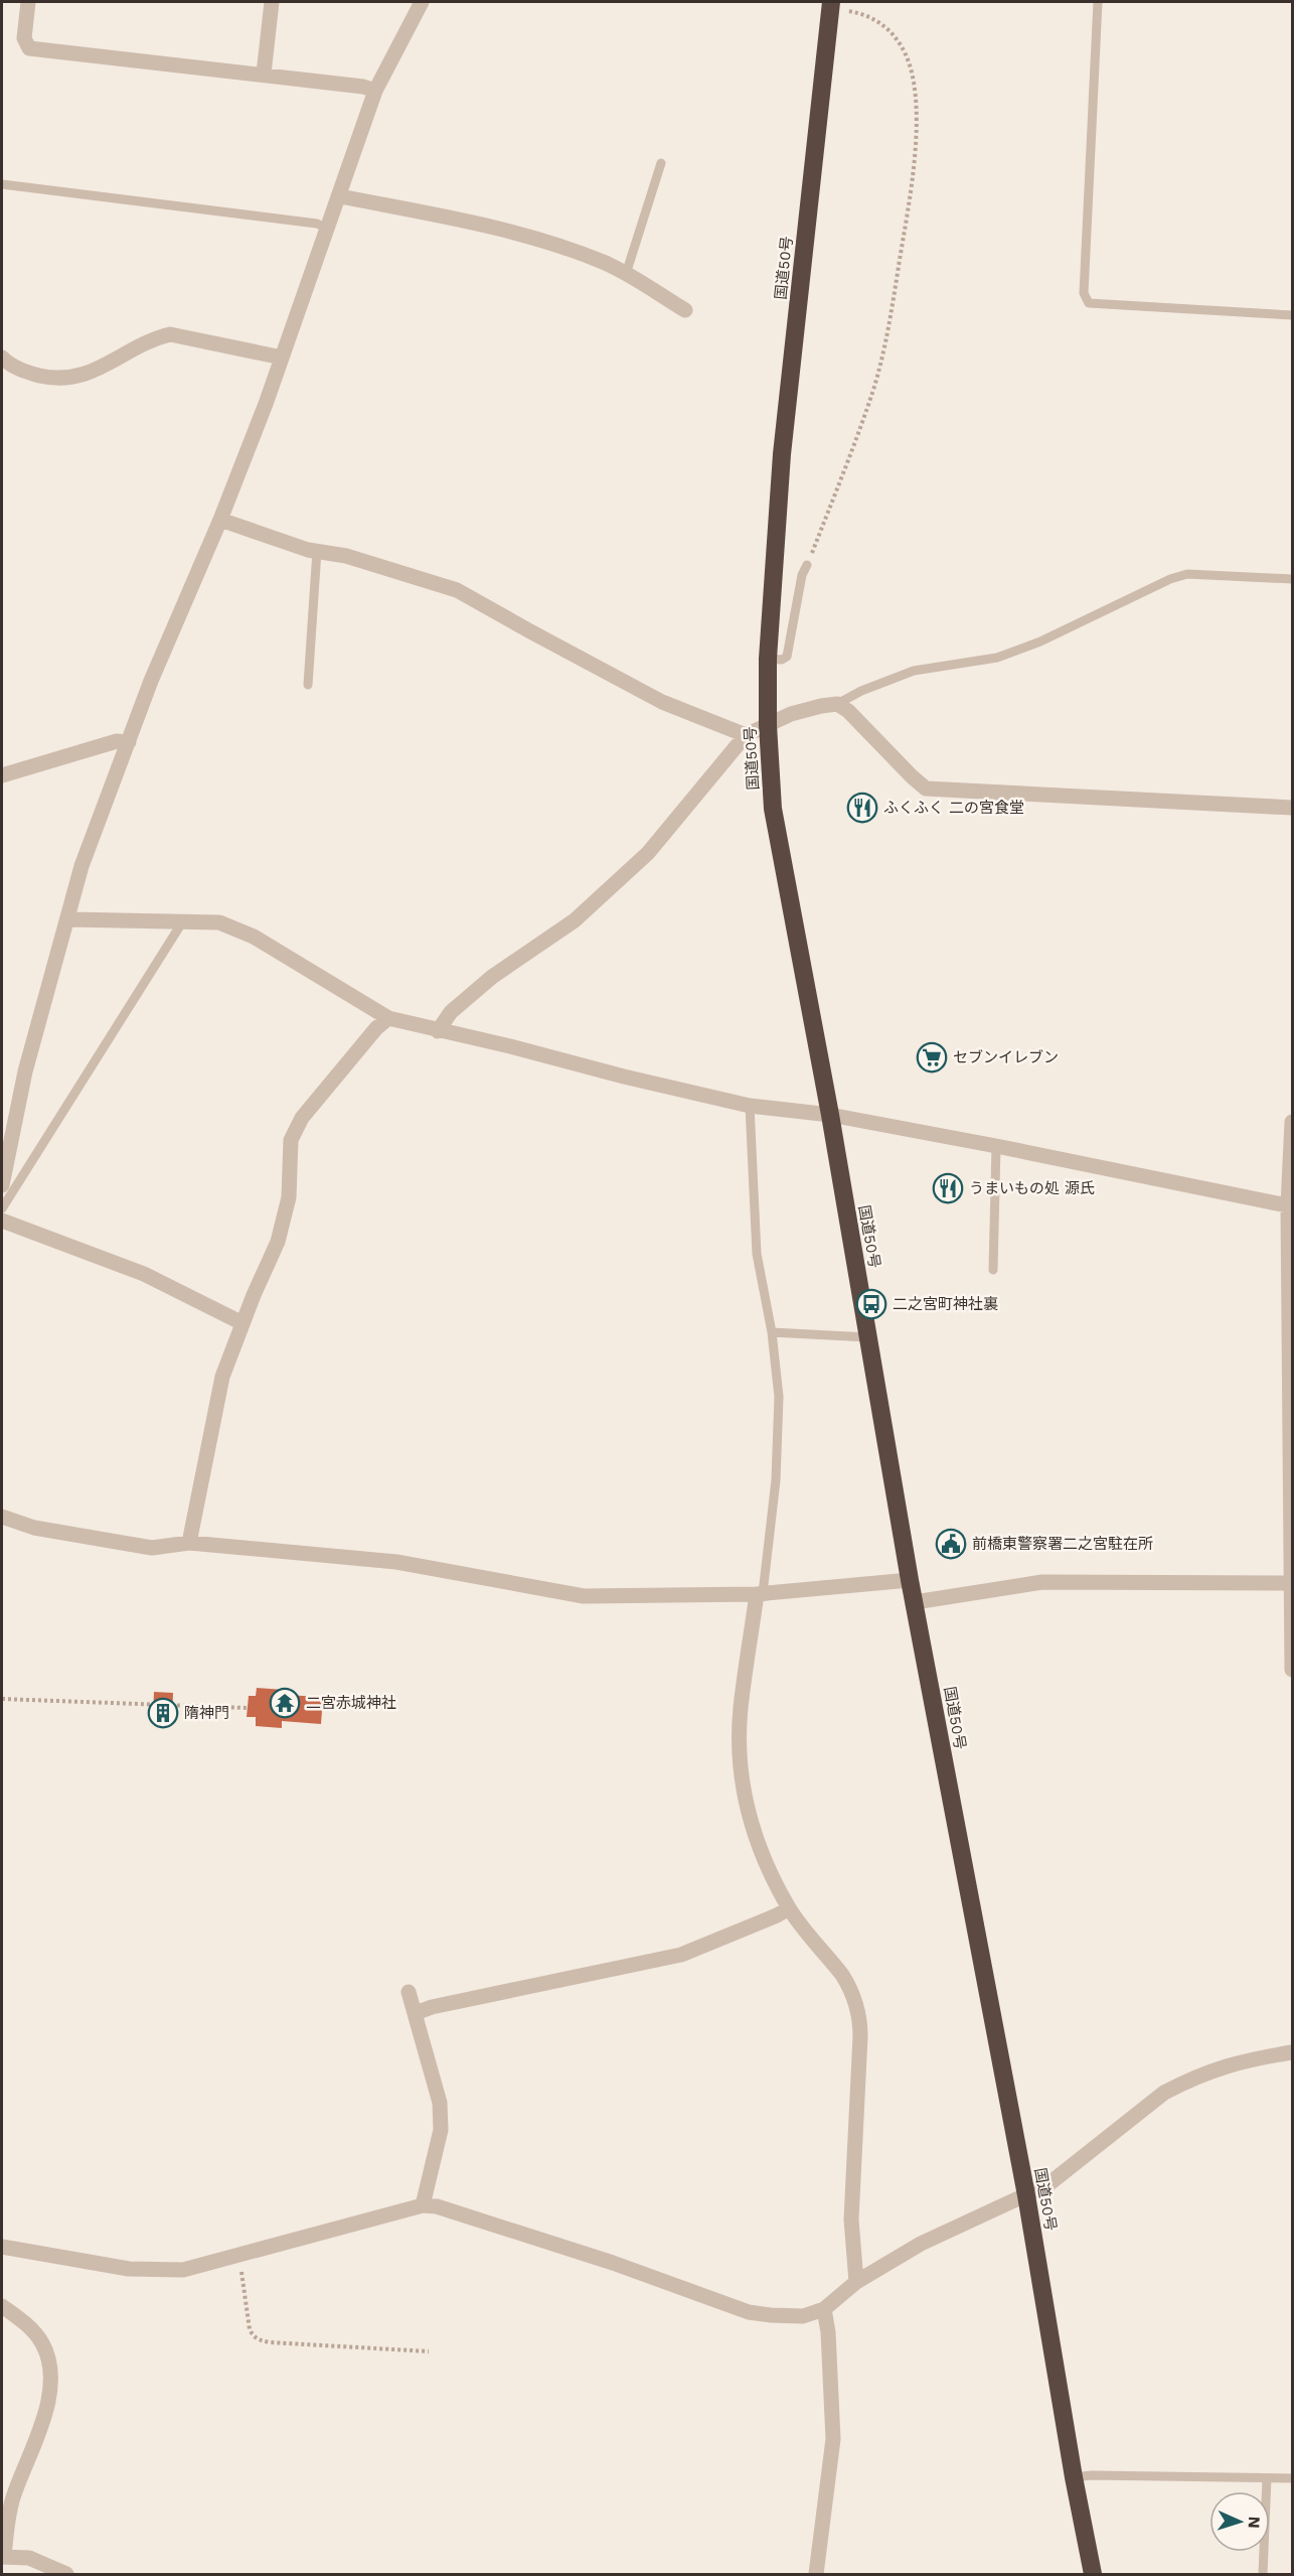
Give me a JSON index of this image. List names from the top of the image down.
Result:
{
  "streets": {
    "highway": ["国道50号"]
  },
  "places": {
    "restaurant": ["ふくふく 二の宮食堂", "うまいもの処 源氏"],
    "supermarket": ["セブンイレブン"],
    "bus stop": ["二之宮町神社裏"],
    "public building": ["前橋東警察署二之宮駐在所"],
    "temple": ["二宮赤城神社"],
    "building": ["隋神門"]
  },
  "north": "right"
}
